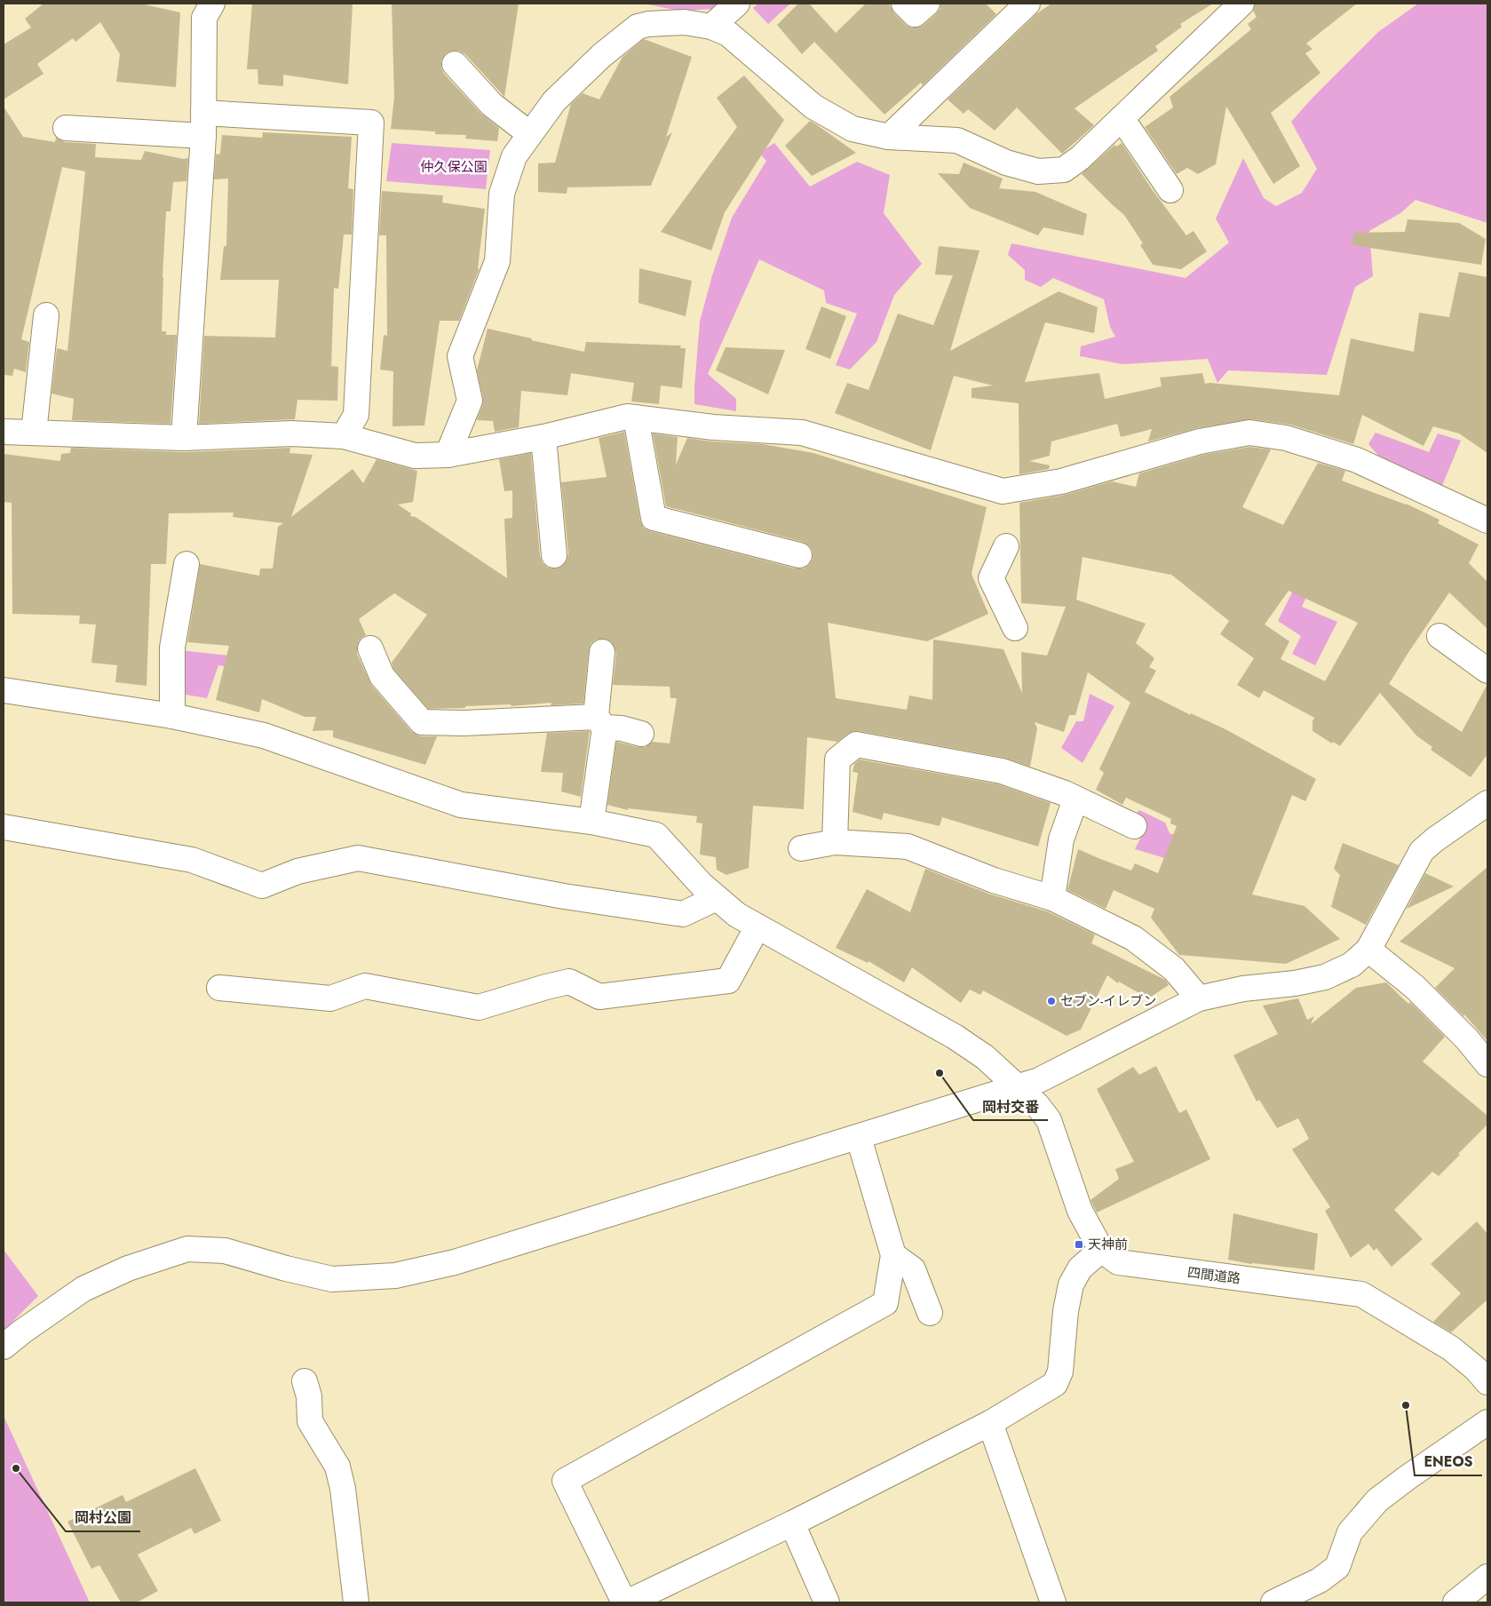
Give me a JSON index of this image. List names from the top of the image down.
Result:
{
  "streets": {
    "street": ["四間道路"]
  },
  "parks": ["仲久保公園"],
  "places": {
    "other": [
      "セブン-イレブン",
      "岡村交番",
      "ENEOS",
      "岡村公園"
    ],
    "transit": ["天神前"]
  }
}
